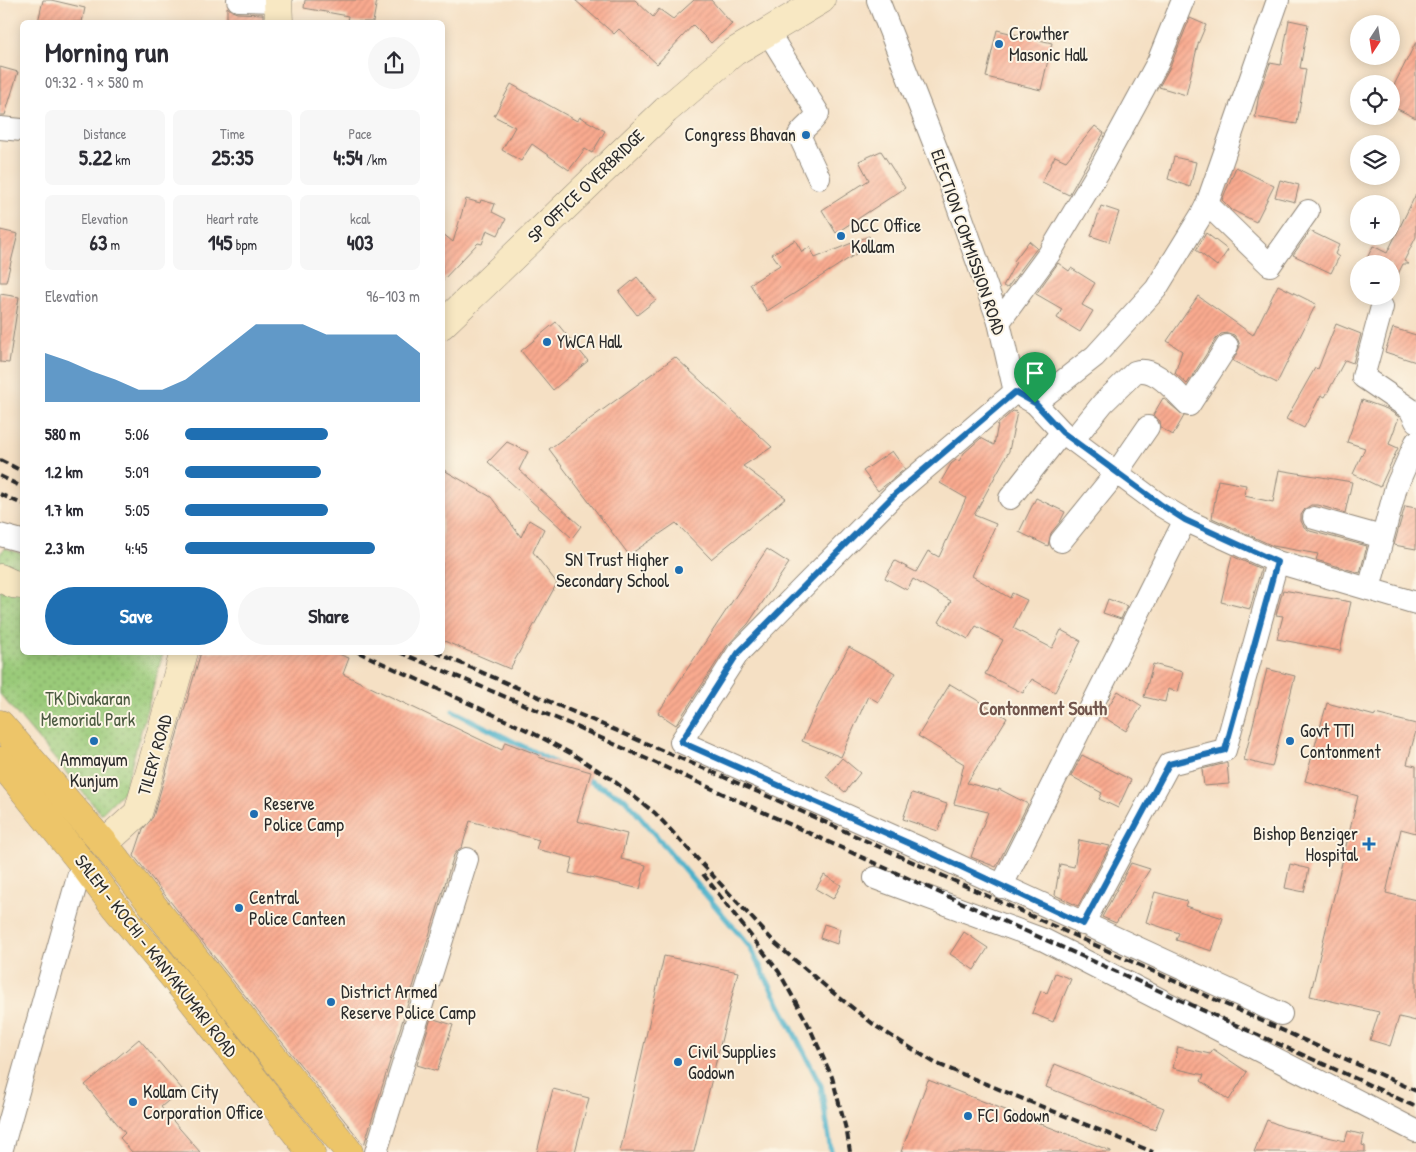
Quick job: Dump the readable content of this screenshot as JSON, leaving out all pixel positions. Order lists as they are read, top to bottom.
{
  "streets": {
    "main road": ["SP OFFICE OVERBRIDGE", "TILERY ROAD", "SALEM - KOCHI - KANYAKUMARI ROAD"],
    "street": ["ELECTION COMMISSION ROAD"]
  },
  "districts": ["Contonment South"],
  "parks": ["TK Divakaran Memorial Park"],
  "places": {
    "other": [
      "Crowther Masonic Hall",
      "Congress Bhavan",
      "DCC Office Kollam",
      "YWCA Hall",
      "SN Trust Higher Secondary School",
      "Ammayum Kunjum",
      "Govt TTI Contonment",
      "Reserve Police Camp",
      "Central Police Canteen",
      "District Armed Reserve Police Camp",
      "Civil Supplies Godown",
      "Kollam City Corporation Office",
      "FCI Godown"
    ],
    "health": ["Bishop Benziger Hospital"]
  },
  "north": "bottom",
  "page": {
    "map_buttons": ["+", "−"],
    "heading": ["Morning run", "09:32 · 9 × 580 m"],
    "stats": [
      ["Distance", "5.22 km"],
      ["Time", "25:35"],
      ["Pace", "4:54 /km"],
      ["Elevation", "63 m"],
      ["Heart rate", "145 bpm"],
      ["kcal", "403"]
    ],
    "chart": ["Elevation", "96–103 m"],
    "list": [
      {
        "name": "580 m",
        "note": "5:06"
      },
      {
        "name": "1.2 km",
        "note": "5:09"
      },
      {
        "name": "1.7 km",
        "note": "5:05"
      },
      {
        "name": "2.3 km",
        "note": "4:45"
      }
    ],
    "buttons": ["Save", "Share"]
  }
}
